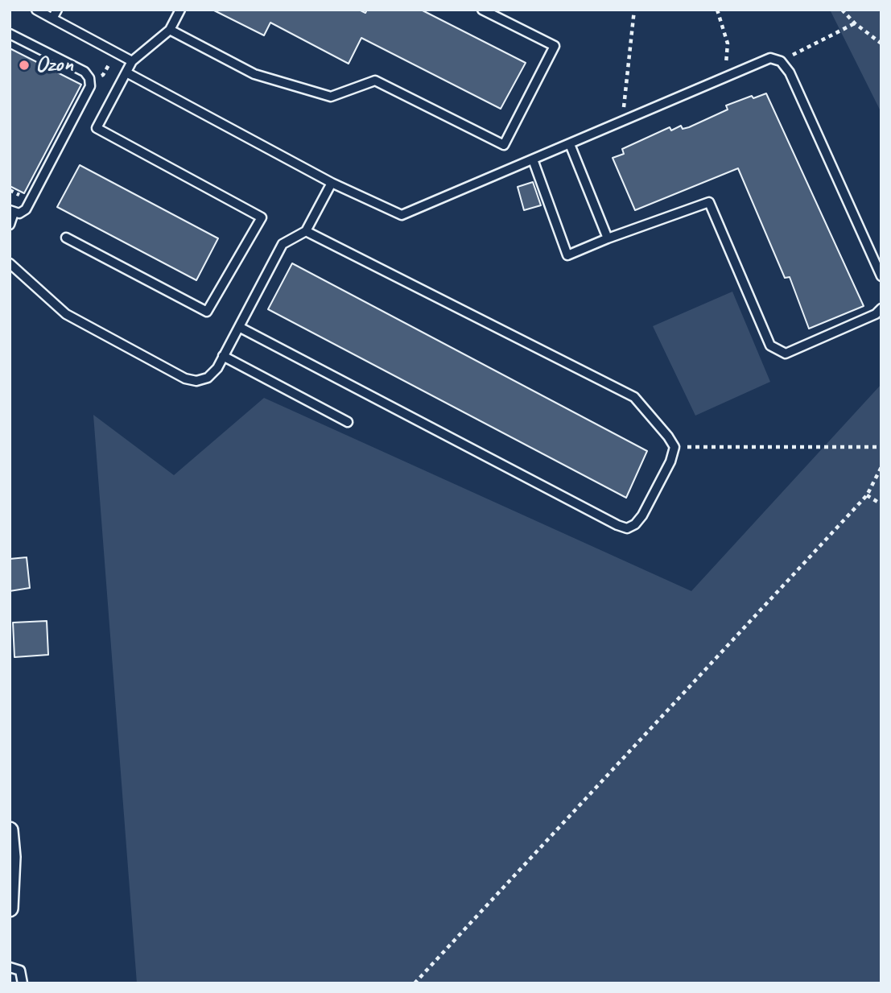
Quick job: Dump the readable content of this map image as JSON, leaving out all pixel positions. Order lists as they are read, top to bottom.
{
  "places": ["Ozon"]
}
